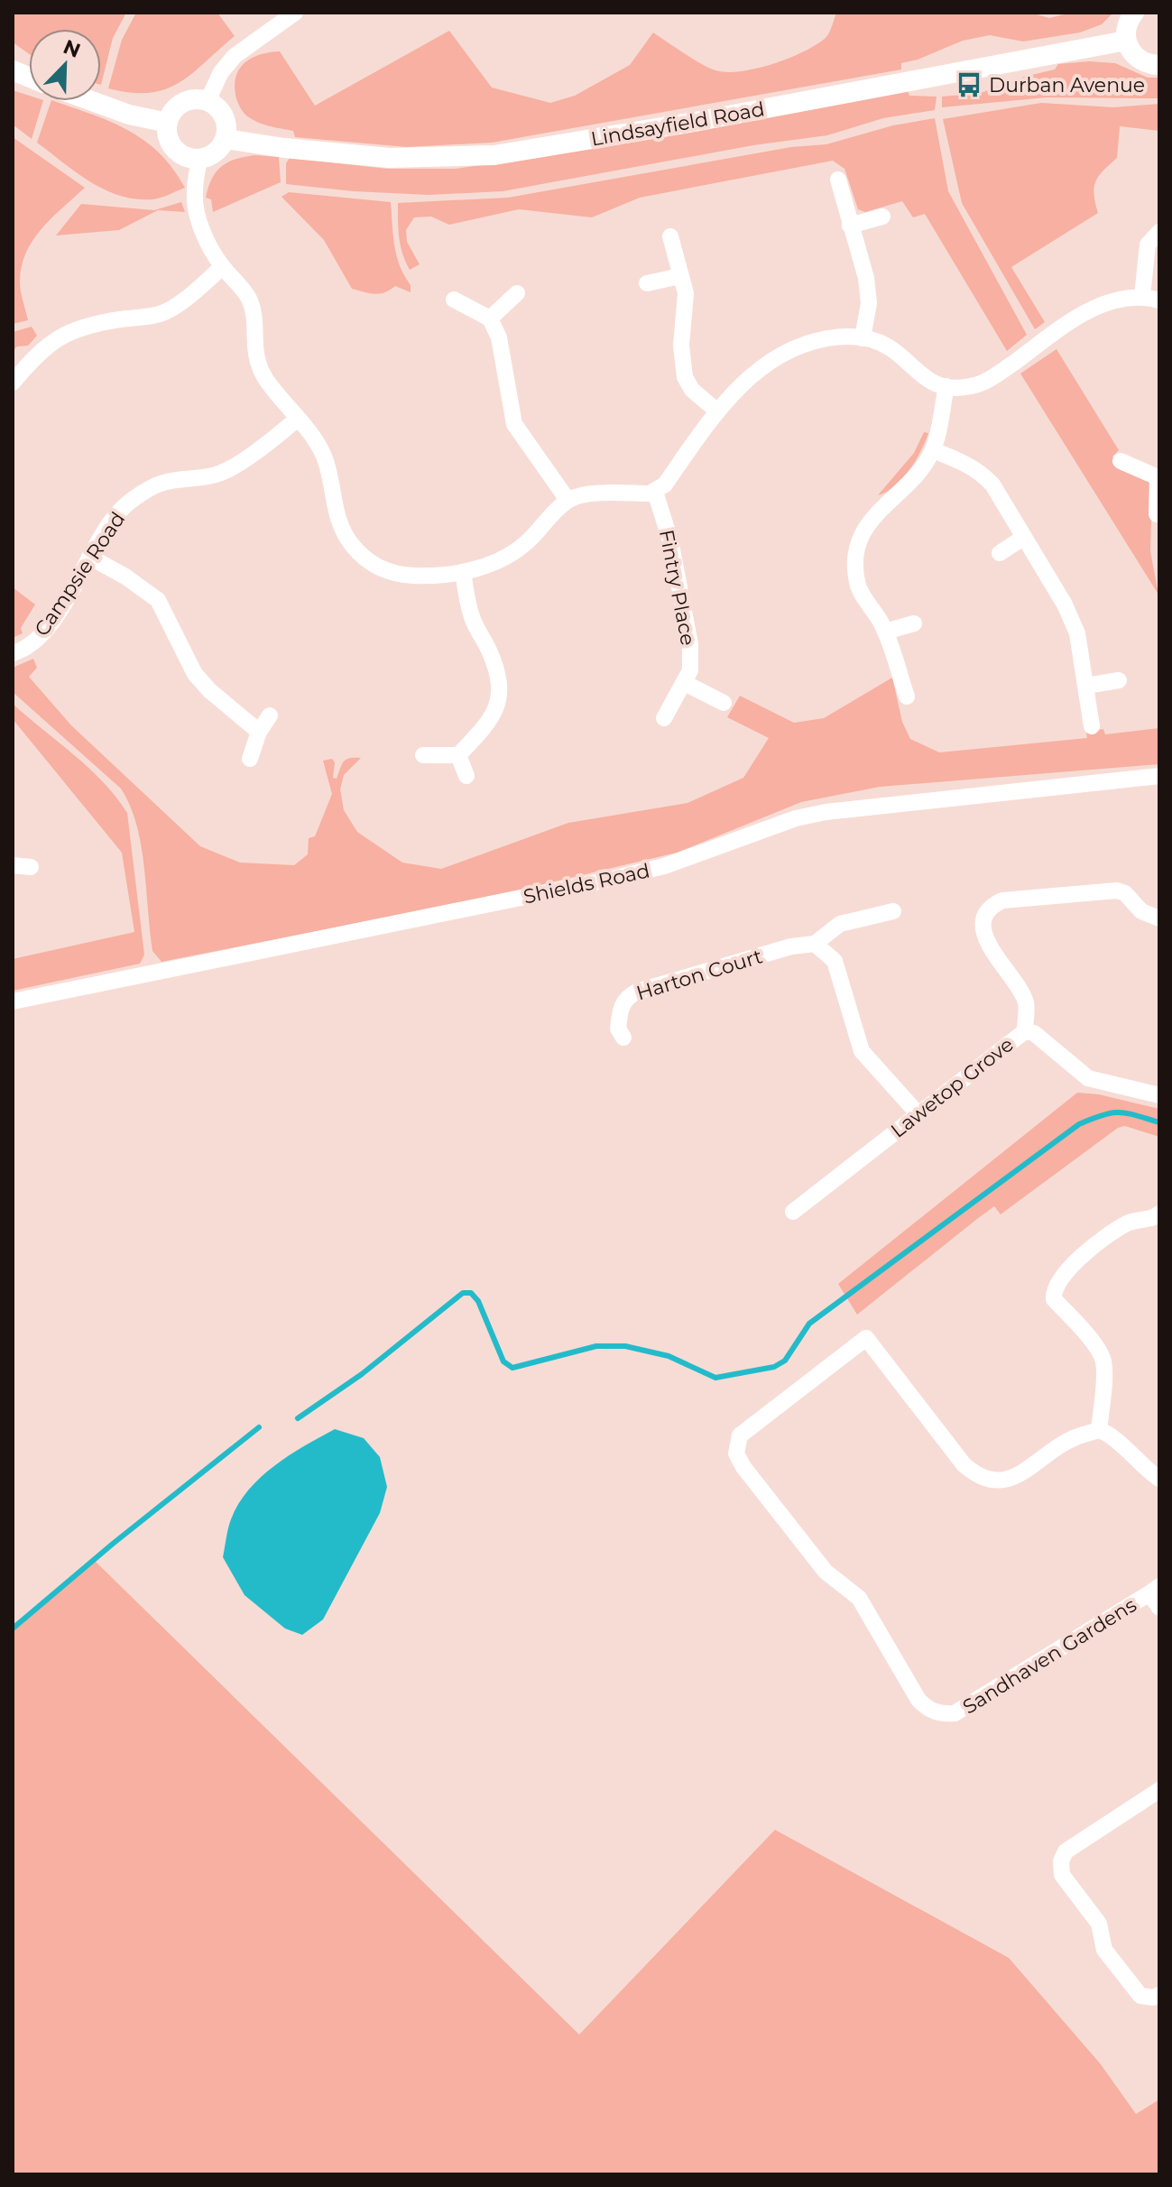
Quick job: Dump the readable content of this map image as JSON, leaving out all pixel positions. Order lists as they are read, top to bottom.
{
  "streets": {
    "street": [
      "Lindsayfield Road",
      "Campsie Road",
      "Fintry Place",
      "Shields Road",
      "Harton Court",
      "Lawetop Grove",
      "Sandhaven Gardens"
    ]
  },
  "places": {
    "bus stop": ["Durban Avenue"]
  },
  "north": "top right"
}
